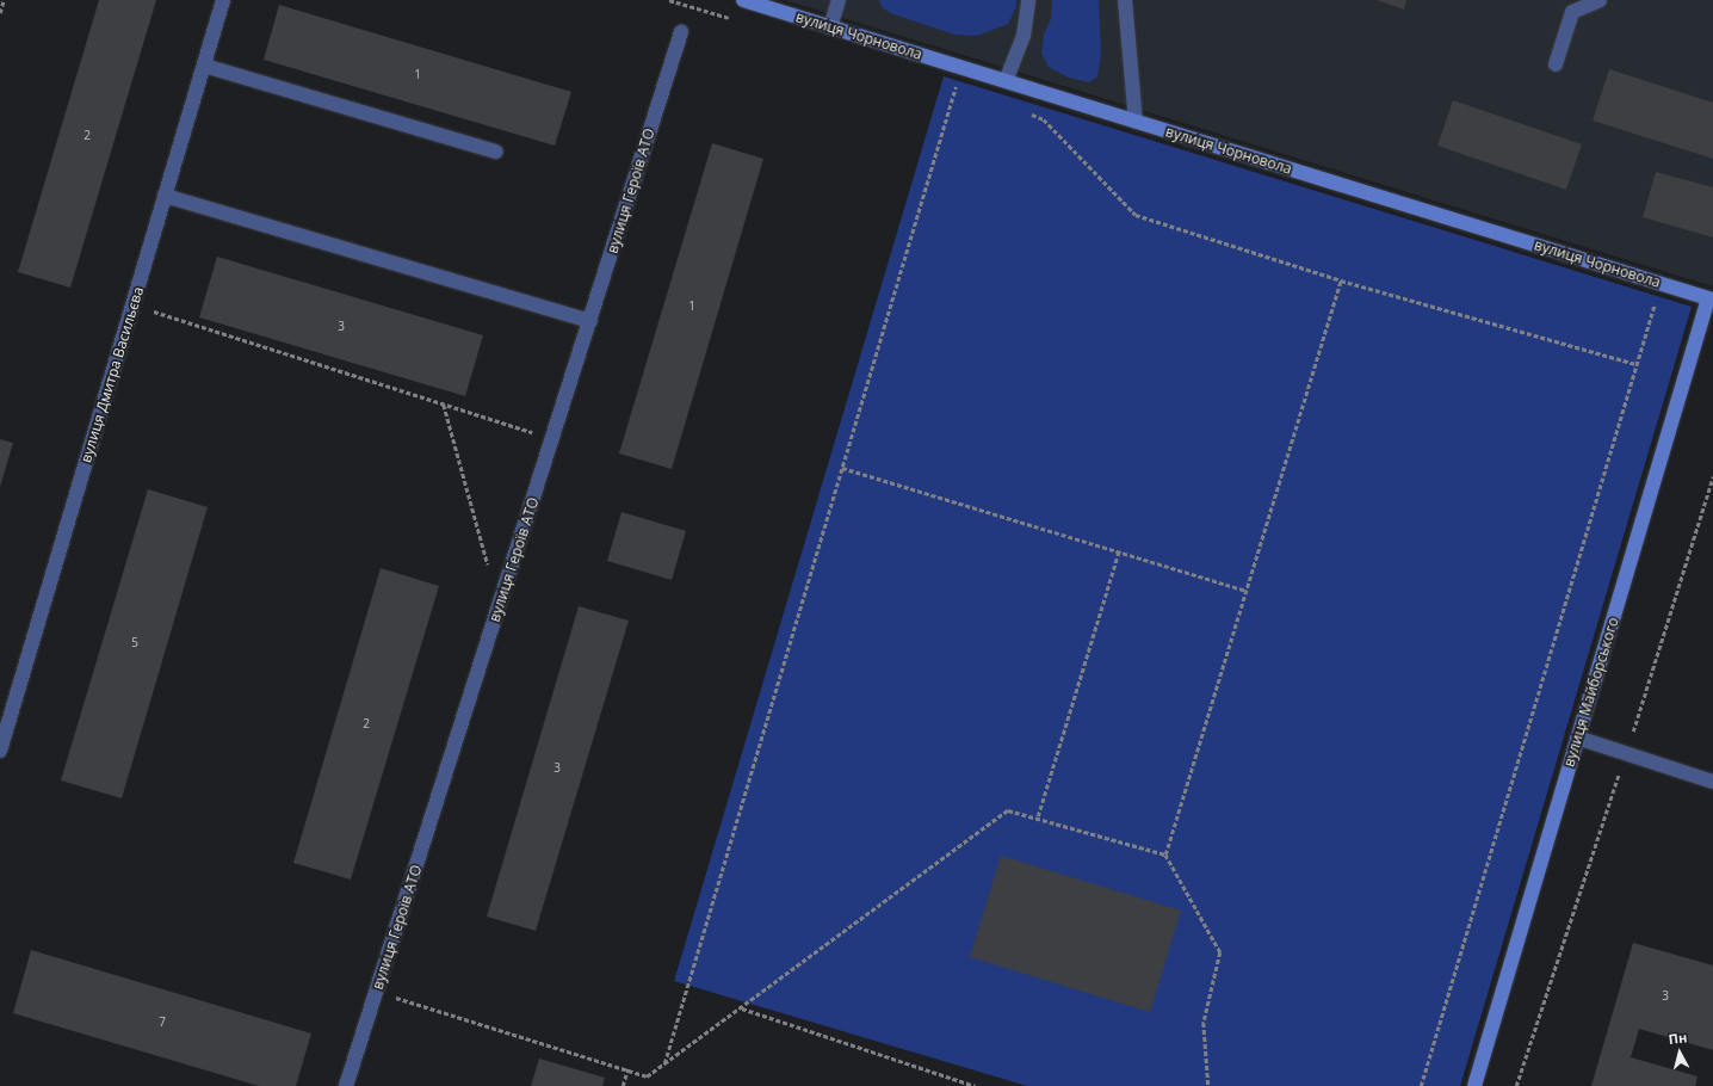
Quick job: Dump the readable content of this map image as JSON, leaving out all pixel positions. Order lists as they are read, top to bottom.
{
  "streets": {
    "street": [
      "вулиця Чорновола",
      "вулиця Героїв АТО",
      "вулиця Дмитра Васильєва",
      "вулиця Майборського"
    ]
  },
  "crossings": [
    ["вулиця Чорновола", "вулиця Майборського"]
  ],
  "house_numbers": [
    "1",
    "2",
    "1",
    "3",
    "5",
    "2",
    "3",
    "3",
    "7"
  ],
  "north": "top"
}
